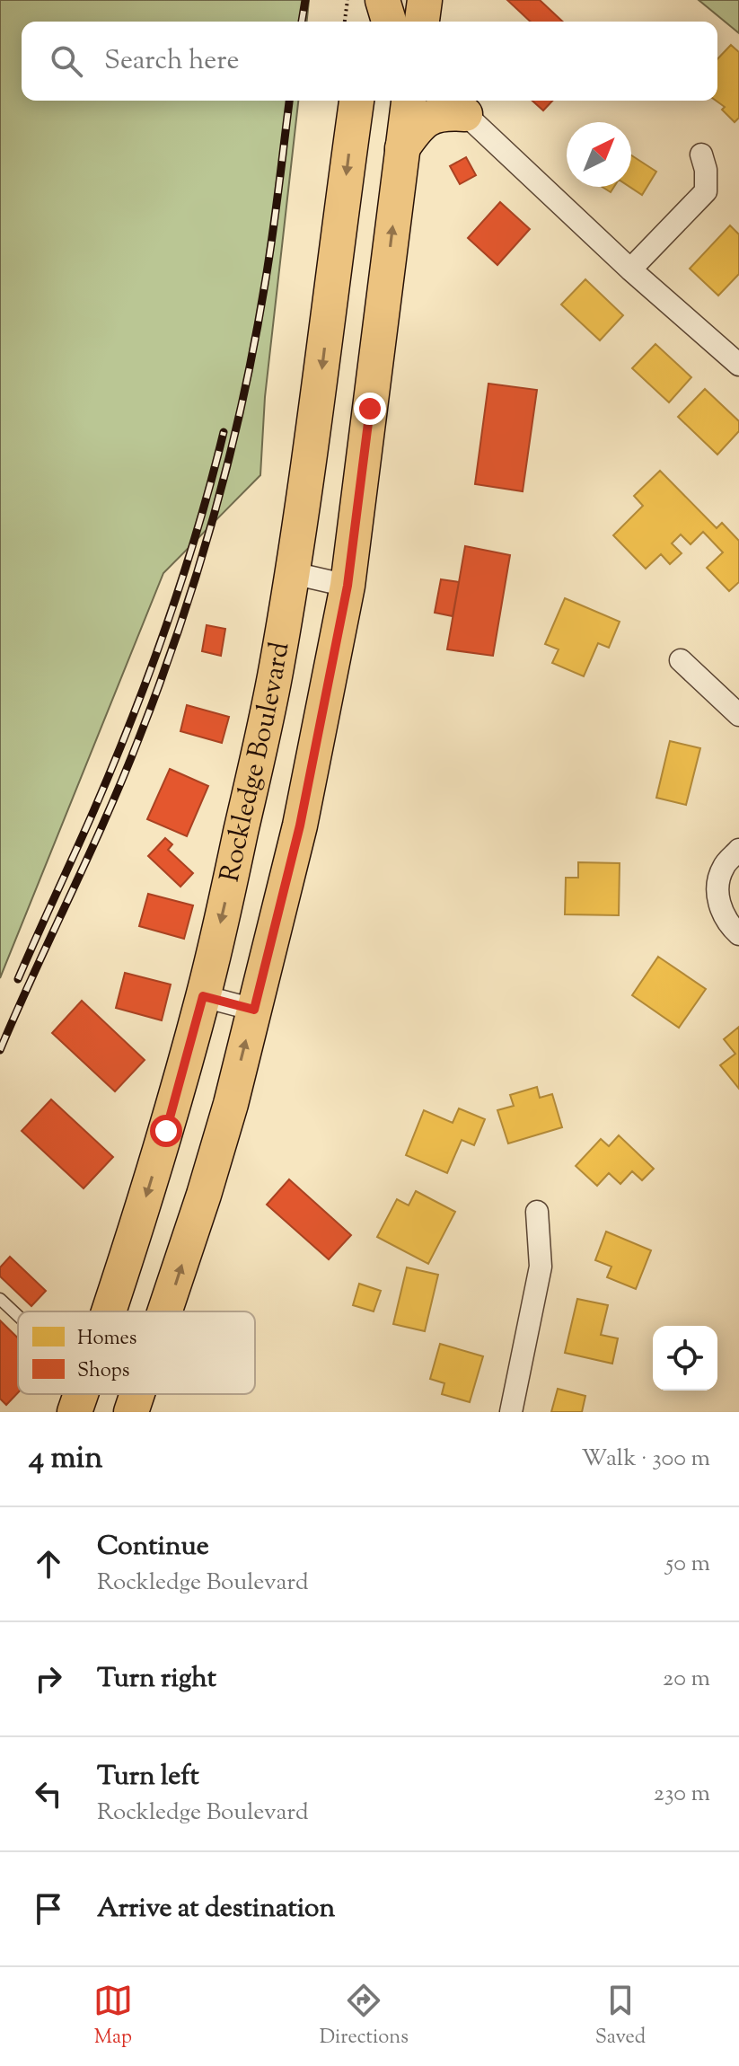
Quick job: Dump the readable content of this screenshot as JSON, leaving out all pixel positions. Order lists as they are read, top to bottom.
{
  "streets": {
    "main road": ["Rockledge Boulevard"]
  },
  "legend": ["Homes", "Shops"],
  "north": "top right",
  "page": {
    "search": "Search here",
    "heading": ["4 min", "Walk · 300 m"],
    "list": [
      ["Continue", "Rockledge Boulevard", "50 m"],
      ["Turn right", "20 m"],
      ["Turn left", "Rockledge Boulevard", "230 m"],
      "Arrive at destination"
    ],
    "nav": ["Map", "Directions", "Saved"]
  }
}
